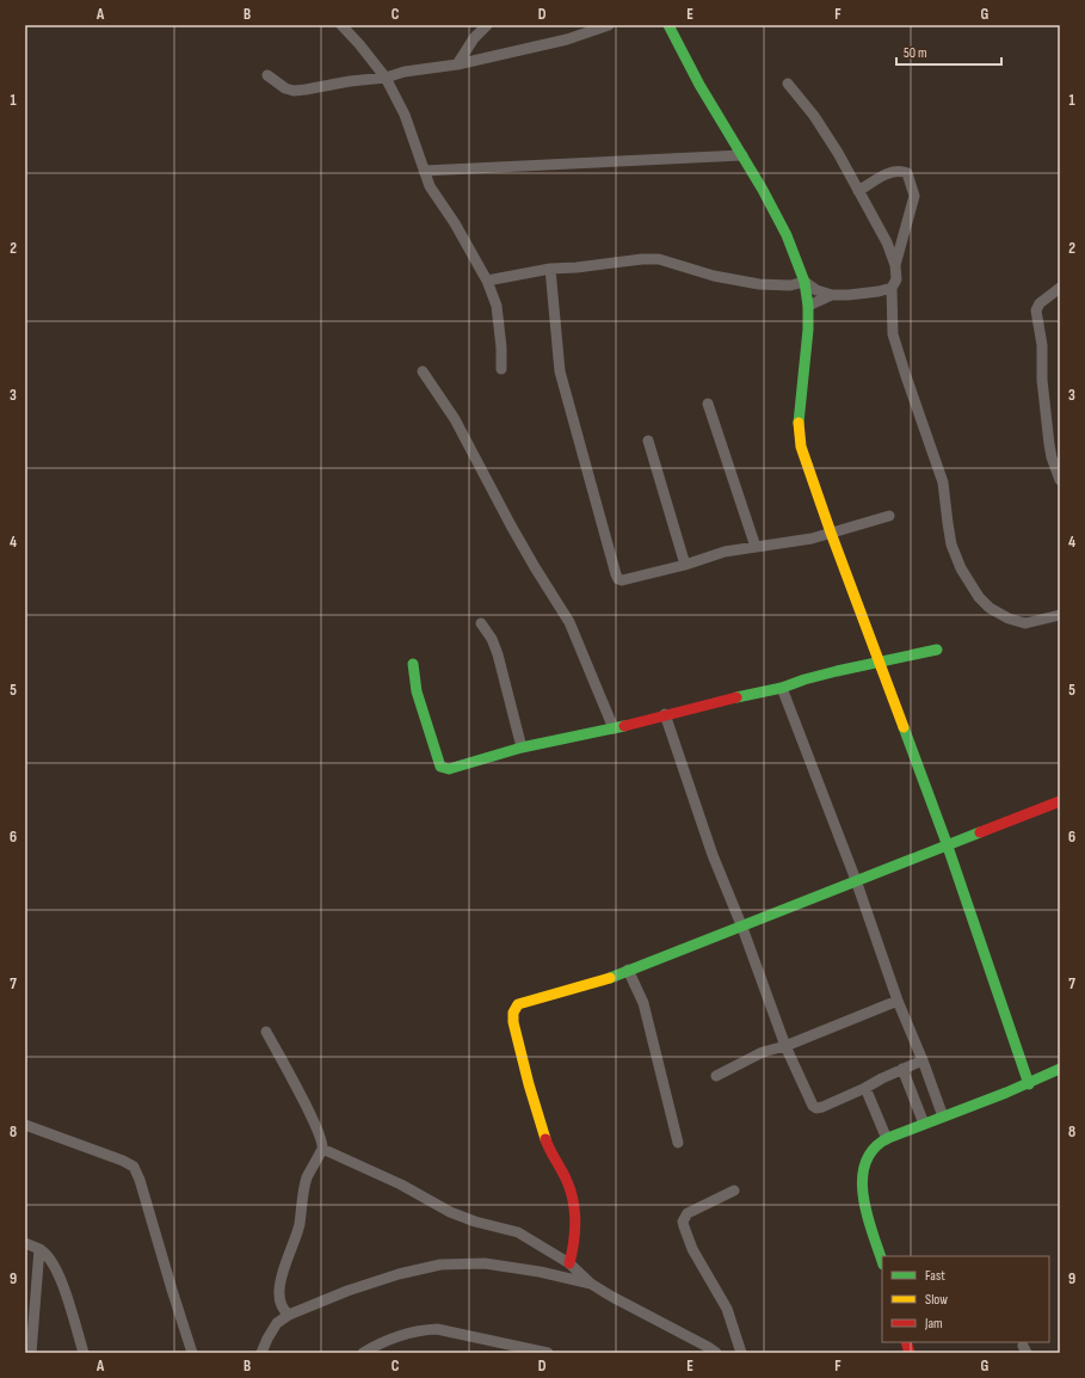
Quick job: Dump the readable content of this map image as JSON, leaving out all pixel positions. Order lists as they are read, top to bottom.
{
  "legend": ["Fast", "Slow", "Jam"],
  "scale_bar": "50 m",
  "grid": {
    "columns": [
      "A",
      "B",
      "C",
      "D",
      "E",
      "F",
      "G"
    ],
    "rows": [
      "1",
      "2",
      "3",
      "4",
      "5",
      "6",
      "7",
      "8",
      "9"
    ]
  }
}
